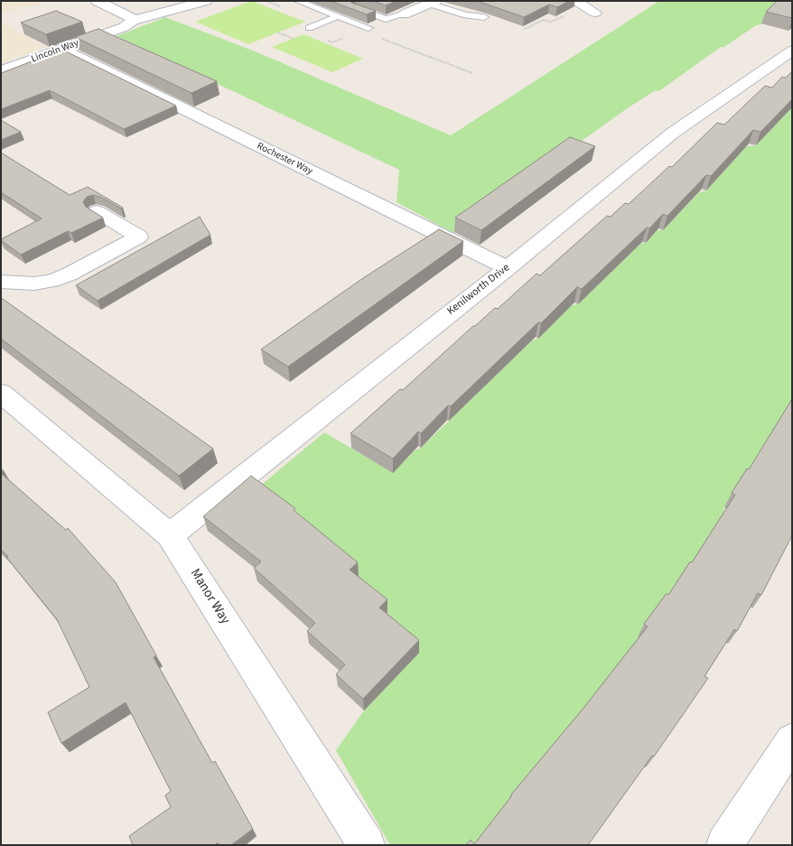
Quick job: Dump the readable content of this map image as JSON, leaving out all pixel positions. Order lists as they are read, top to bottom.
{
  "streets": {
    "street": [
      "Lincoln Way",
      "Rochester Way",
      "Kenilworth Drive",
      "Manor Way"
    ]
  },
  "crossings": [
    ["Lincoln Way", "Rochester Way"],
    ["Rochester Way", "Kenilworth Drive"],
    ["Kenilworth Drive", "Manor Way"]
  ]
}
